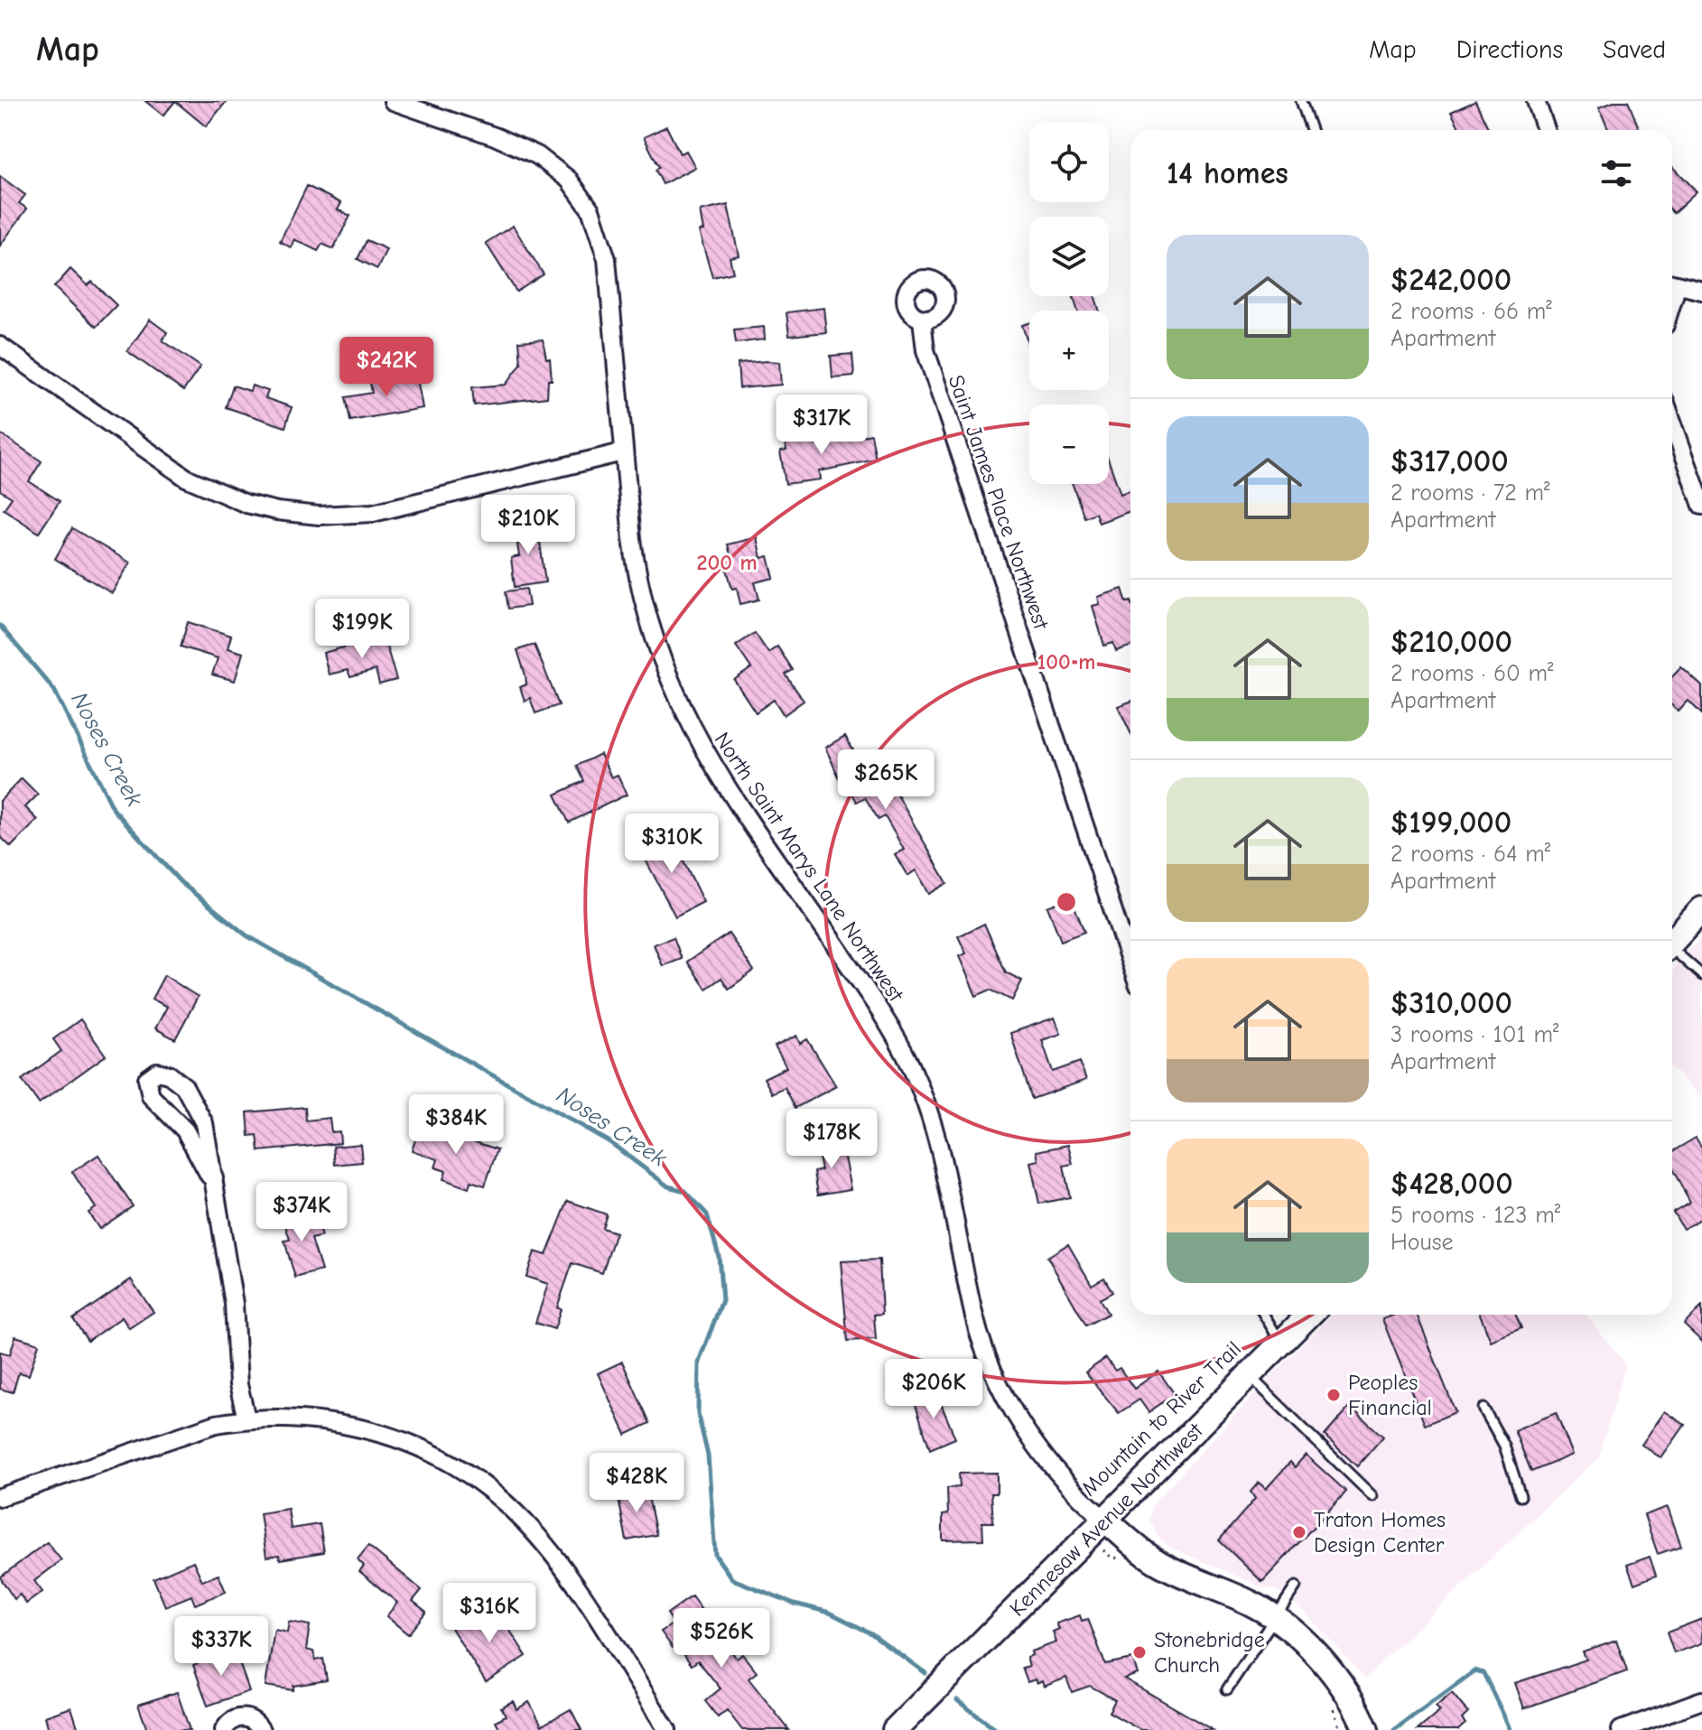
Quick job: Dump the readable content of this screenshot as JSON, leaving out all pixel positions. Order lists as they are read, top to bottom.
{
  "streets": {
    "street": ["Saint James Place Northwest", "North Saint Marys Lane Northwest", "Kennesaw Avenue Northwest"]
  },
  "crossings": [
    ["North Saint Marys Lane Northwest", "Kennesaw Avenue Northwest"]
  ],
  "water": ["Noses Creek"],
  "places": ["Peoples Financial", "Traton Homes Design Center", "Stonebridge Church"],
  "page": {
    "header": "Map",
    "nav": ["Map", "Directions", "Saved"],
    "map_buttons": ["+", "−"],
    "heading": "14 homes",
    "list": [
      {
        "name": "$242,000",
        "note": "2 rooms · 66 m² · Apartment"
      },
      {
        "name": "$317,000",
        "note": "2 rooms · 72 m² · Apartment"
      },
      {
        "name": "$210,000",
        "note": "2 rooms · 60 m² · Apartment"
      },
      {
        "name": "$199,000",
        "note": "2 rooms · 64 m² · Apartment"
      },
      {
        "name": "$310,000",
        "note": "3 rooms · 101 m² · Apartment"
      },
      {
        "name": "$428,000",
        "note": "5 rooms · 123 m² · House"
      }
    ],
    "price": [
      "$242K",
      "$317K",
      "$210K",
      "$199K",
      "$265K",
      "$310K",
      "$384K",
      "$178K",
      "$374K",
      "$206K",
      "$428K",
      "$316K",
      "$526K",
      "$337K"
    ]
  },
  "rings": ["200 m", "100 m"]
}
